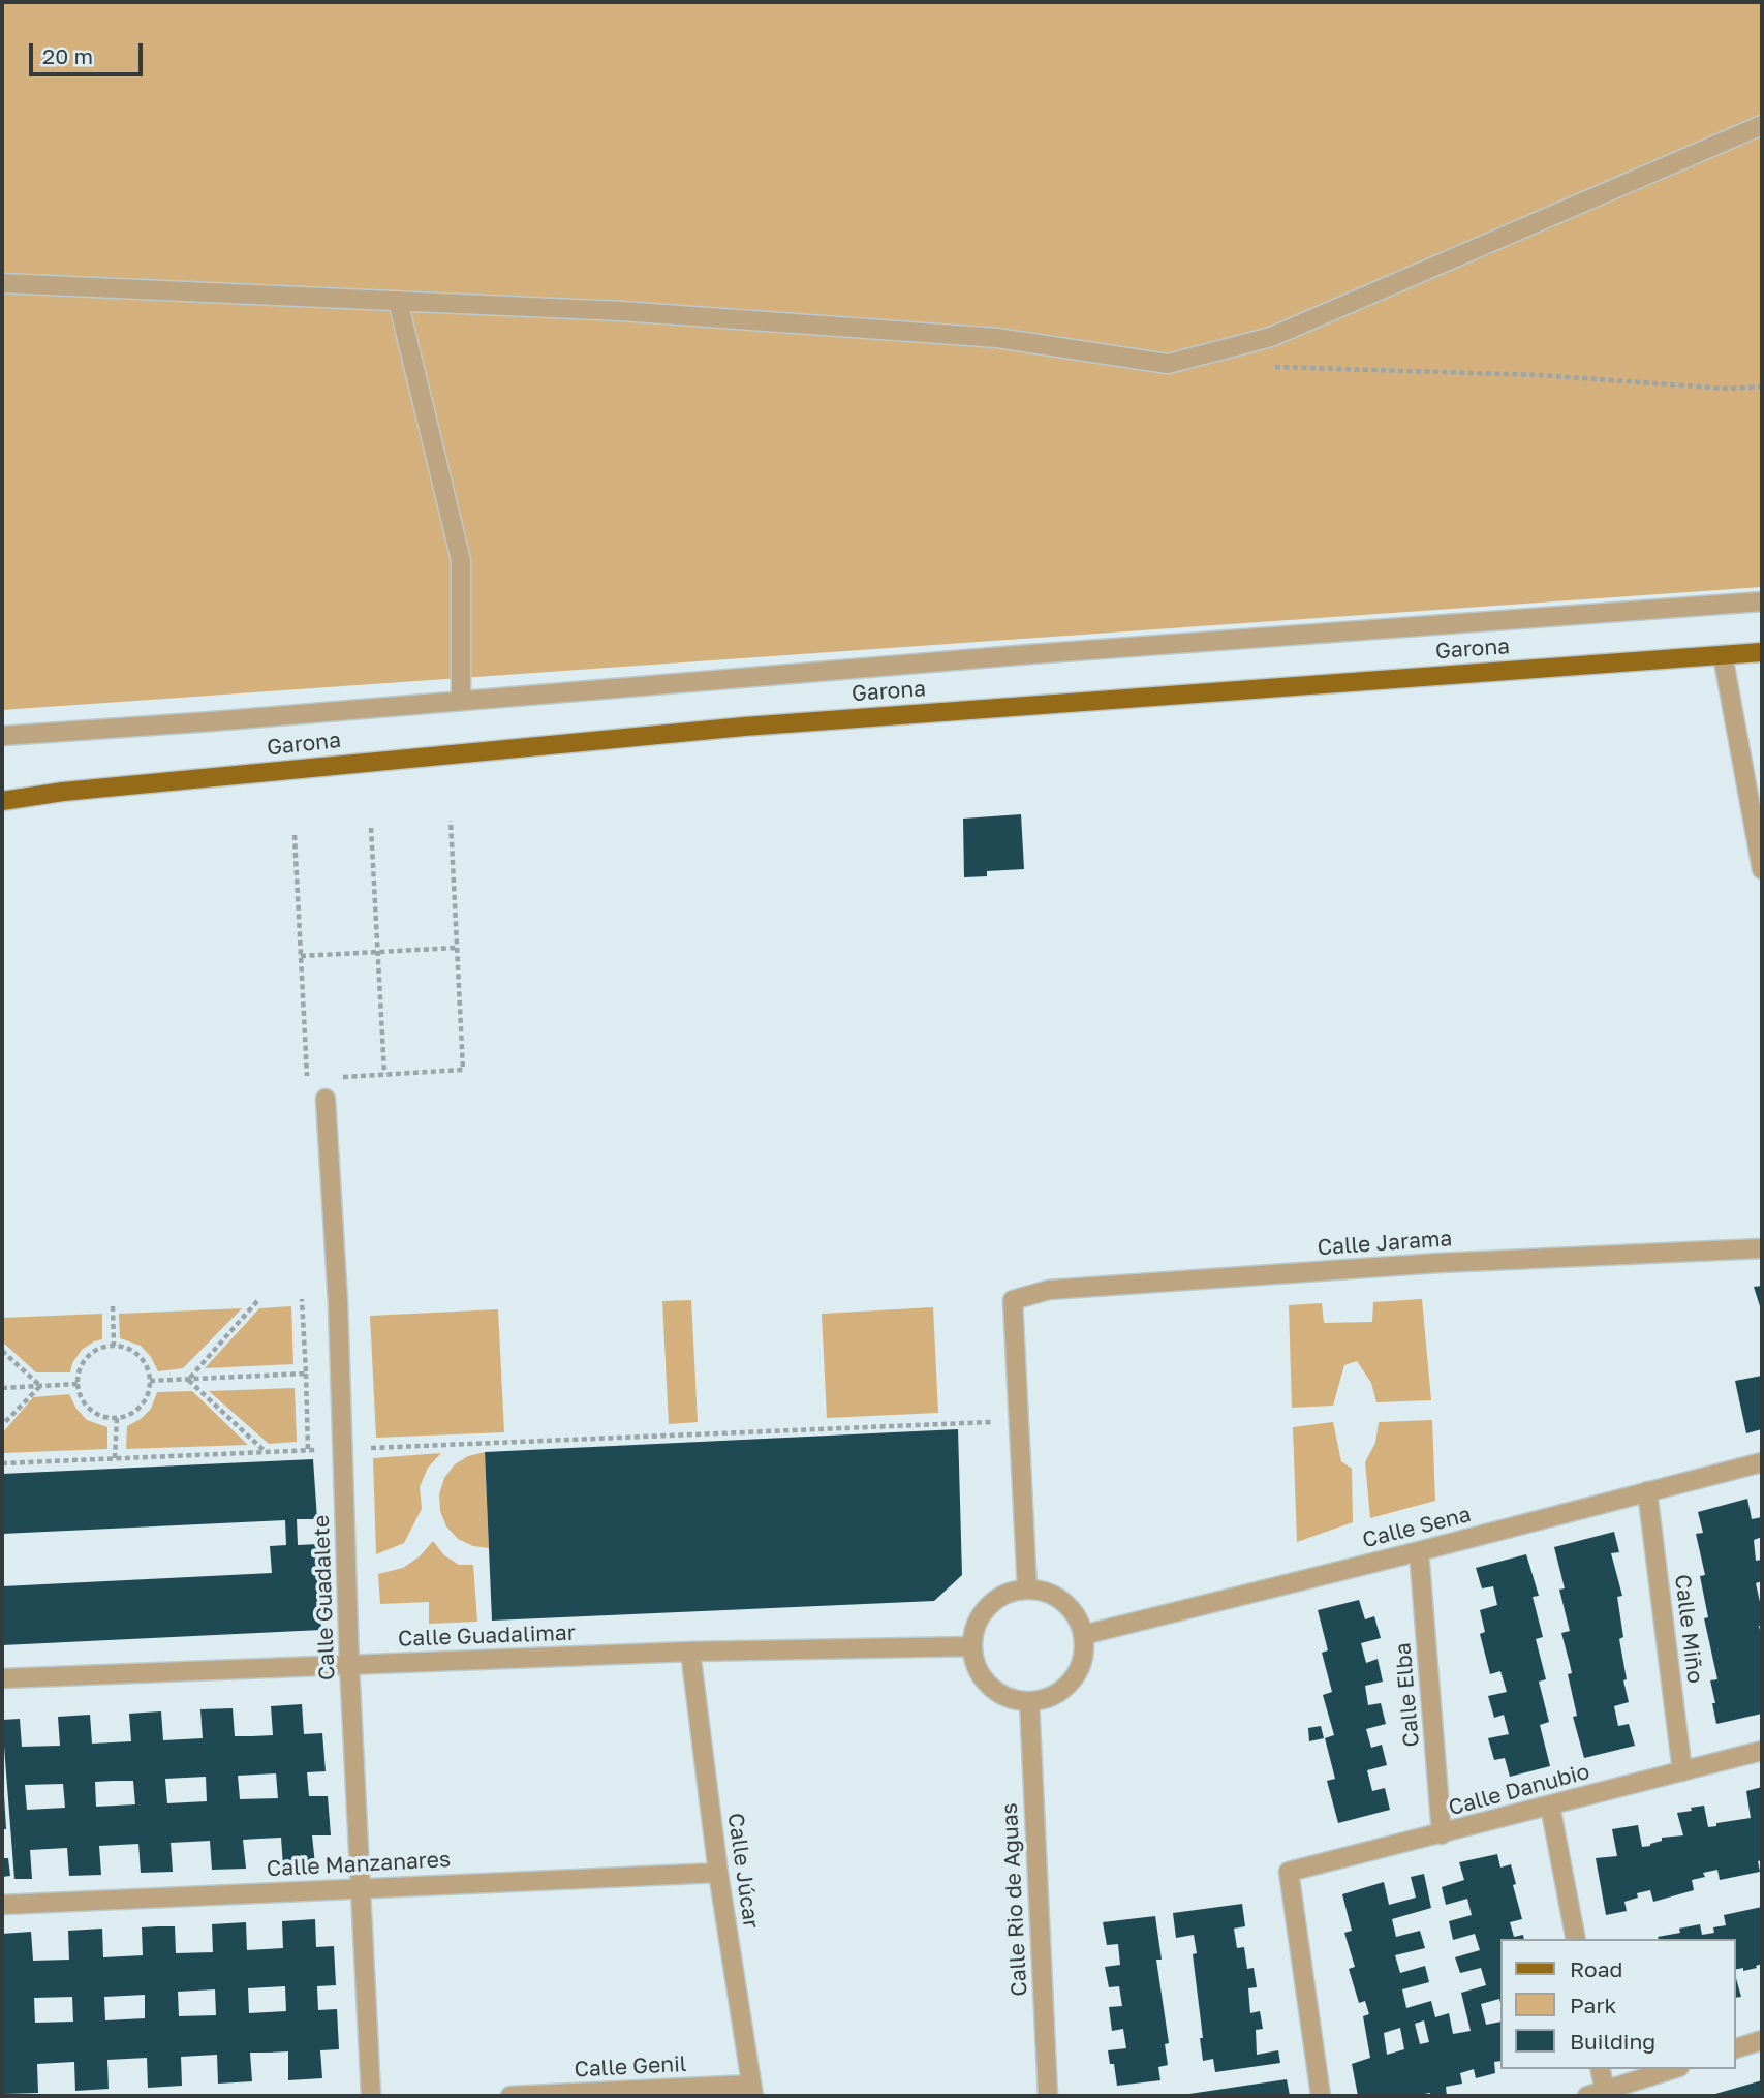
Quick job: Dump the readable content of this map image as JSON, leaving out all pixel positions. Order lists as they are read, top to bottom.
{
  "streets": {
    "main road": ["Garona"],
    "street": [
      "Calle Jarama",
      "Calle Sena",
      "Calle Guadalete",
      "Calle Miño",
      "Calle Guadalimar",
      "Calle Elba",
      "Calle Danubio",
      "Calle Manzanares",
      "Calle Júcar",
      "Calle Rio de Aguas",
      "Calle Genil"
    ]
  },
  "crossings": [
    ["Calle Sena", "Calle Miño"],
    ["Calle Sena", "Calle Guadalimar"],
    ["Calle Sena", "Calle Elba"],
    ["Calle Sena", "Calle Rio de Aguas"],
    ["Calle Guadalete", "Calle Guadalimar"],
    ["Calle Guadalete", "Calle Manzanares"],
    ["Calle Miño", "Calle Danubio"],
    ["Calle Guadalimar", "Calle Júcar"],
    ["Calle Guadalimar", "Calle Rio de Aguas"],
    ["Calle Elba", "Calle Danubio"],
    ["Calle Manzanares", "Calle Júcar"],
    ["Calle Júcar", "Calle Genil"]
  ],
  "legend": ["Road", "Park", "Building"],
  "scale_bar": "20 m"
}
